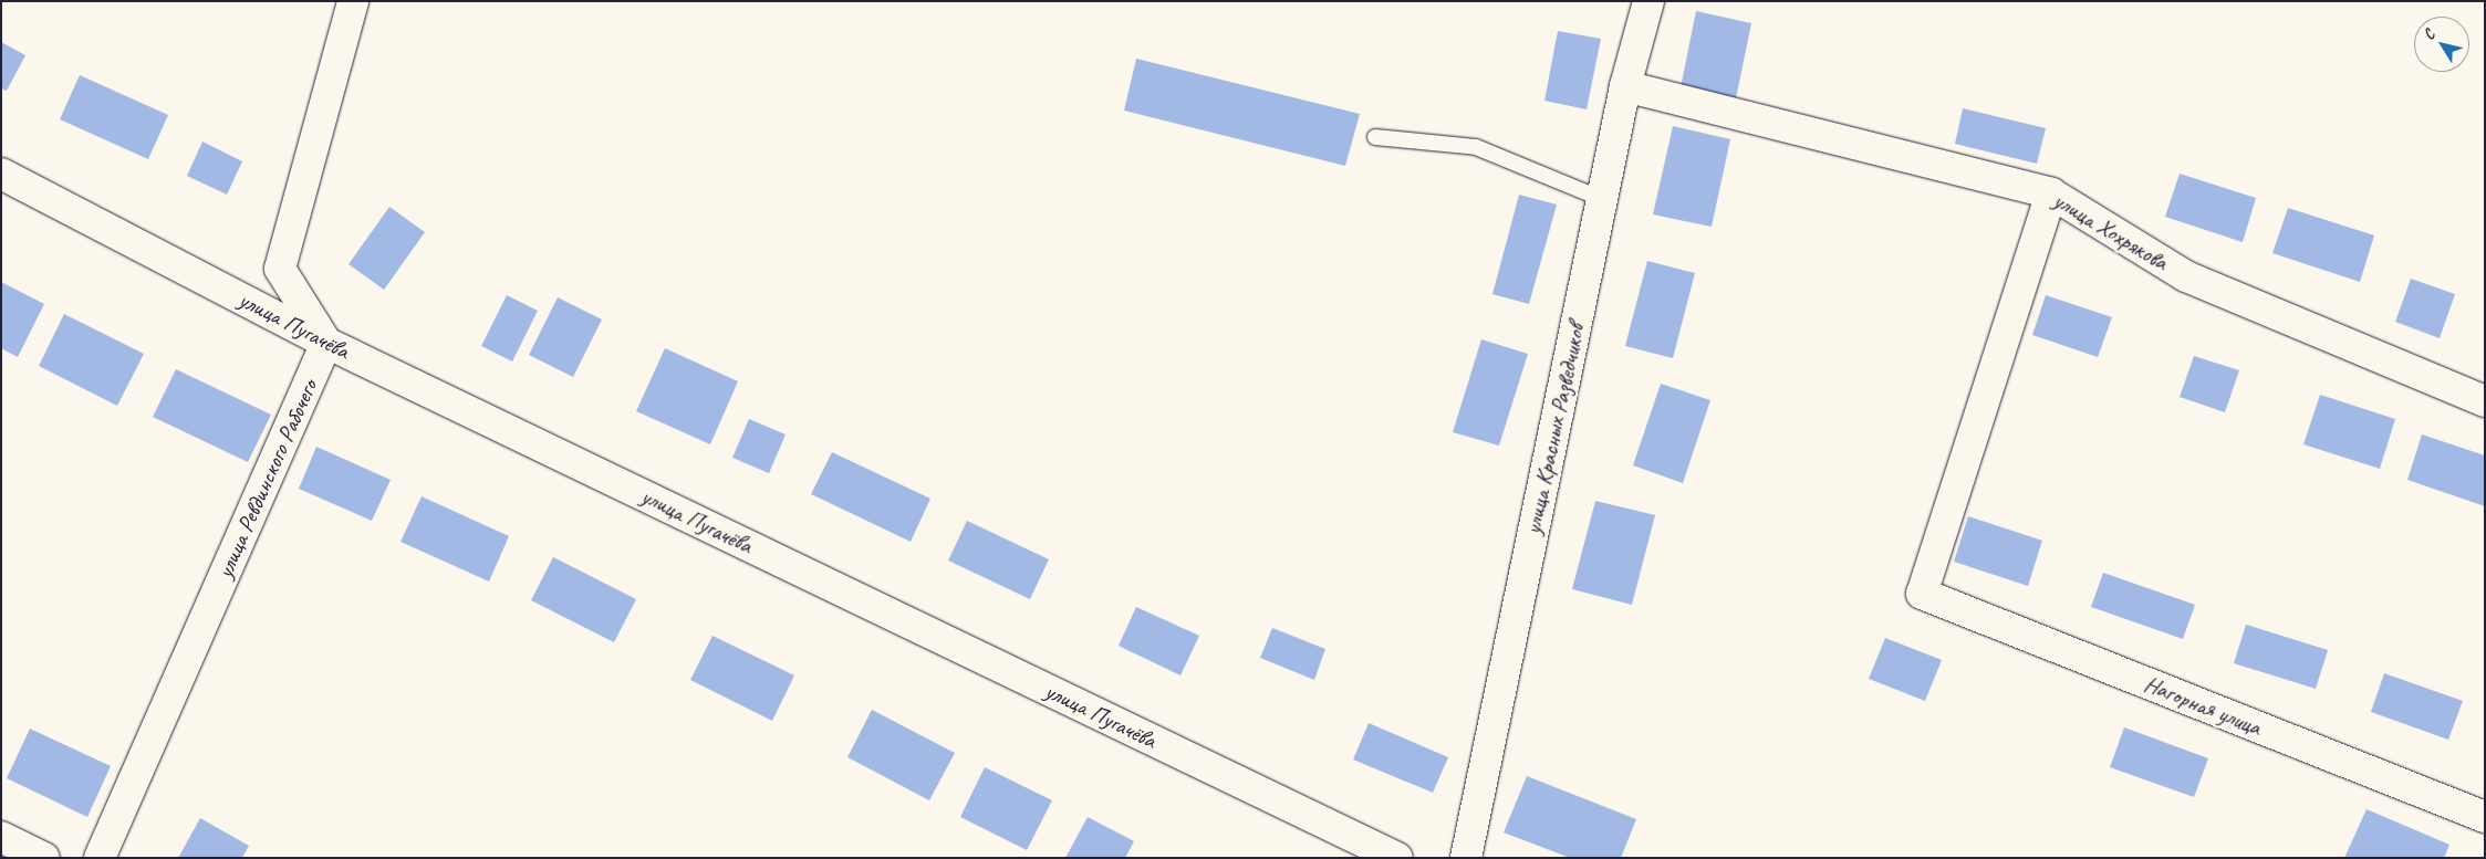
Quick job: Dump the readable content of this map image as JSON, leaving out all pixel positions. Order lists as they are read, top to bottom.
{
  "streets": {
    "street": [
      "улица Хохрякова",
      "улица Пугачёва",
      "улица Красных Разведчиков",
      "улица Ревдинского Рабочего",
      "Нагорная улица"
    ]
  },
  "crossings": [
    ["улица Хохрякова", "улица Красных Разведчиков"],
    ["улица Хохрякова", "Нагорная улица"],
    ["улица Пугачёва", "улица Ревдинского Рабочего"]
  ],
  "north": "top left"
}
